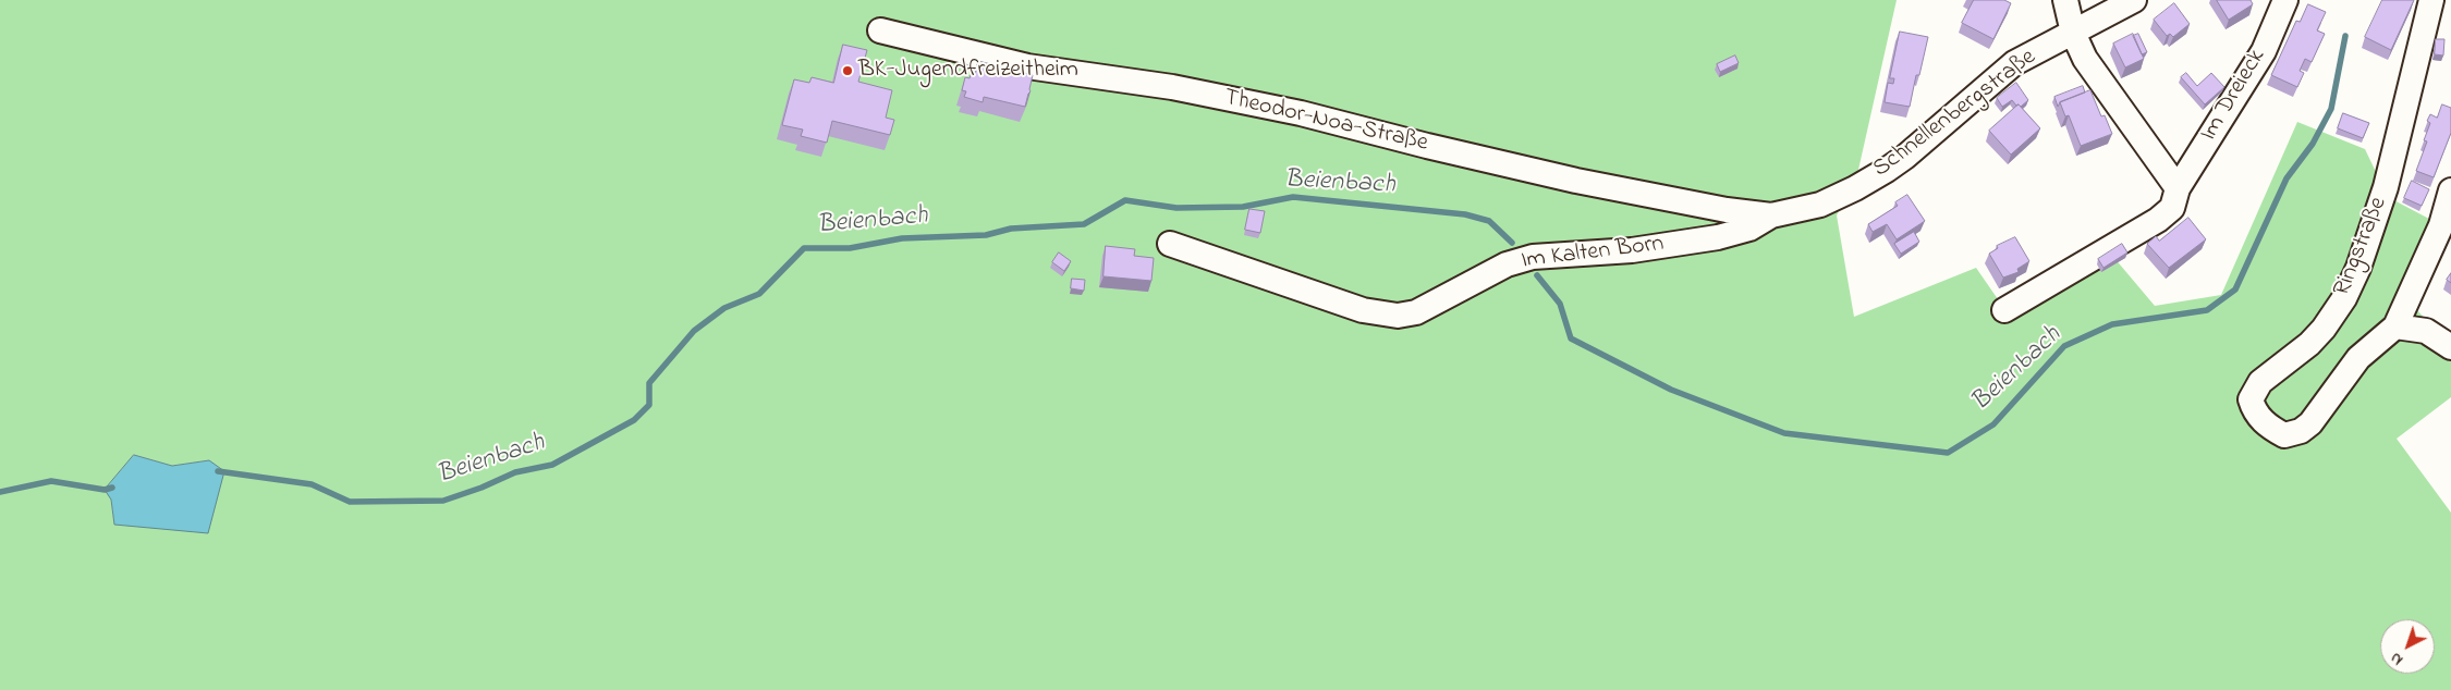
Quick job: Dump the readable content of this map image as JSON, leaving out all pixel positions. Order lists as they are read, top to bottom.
{
  "streets": {
    "street": [
      "Im Dreieck",
      "Schnellenbergstraße",
      "Theodor-Noa-Straße",
      "Ringstraße",
      "Im Kalten Born"
    ]
  },
  "crossings": [
    ["Schnellenbergstraße", "Theodor-Noa-Straße"],
    ["Schnellenbergstraße", "Im Kalten Born"],
    ["Theodor-Noa-Straße", "Im Kalten Born"]
  ],
  "water": ["Beienbach"],
  "places": ["BK-Jugendfreizeitheim"],
  "north": "bottom left"
}
